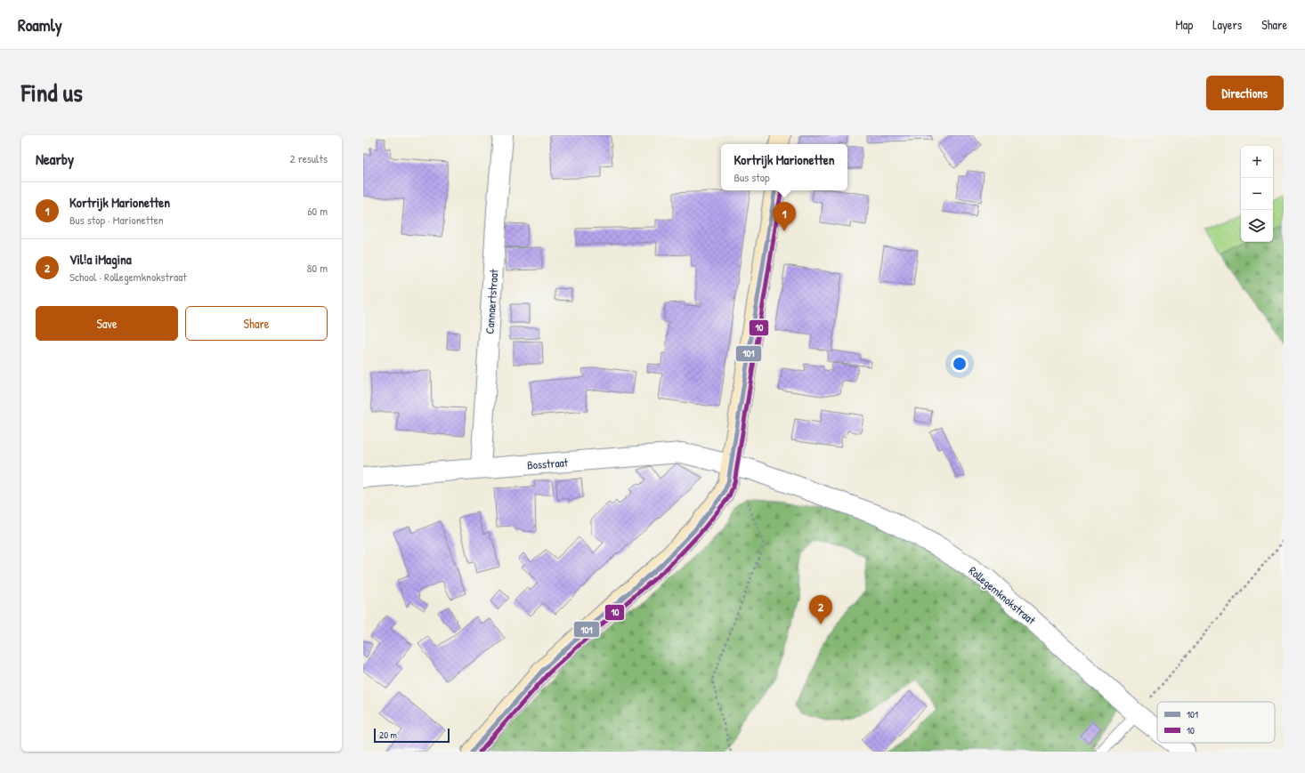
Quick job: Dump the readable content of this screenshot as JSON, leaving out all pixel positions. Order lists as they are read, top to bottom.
{
  "streets": {
    "street": ["Cannaertstraat", "Bosstraat", "Rollegemknokstraat"]
  },
  "crossings": [
    ["Cannaertstraat", "Bosstraat"],
    ["Bosstraat", "Rollegemknokstraat"]
  ],
  "lines": ["transit line 101", "transit line 10"],
  "legend": ["101", "10"],
  "scale_bar": "20 m",
  "page": {
    "header": "Roamly",
    "nav": ["Map", "Layers", "Share"],
    "title": "Find us",
    "buttons": [
      "Directions",
      ["Save", "Share"]
    ],
    "heading": ["Nearby", "2 results"],
    "popup": ["Kortrijk Marionetten", "Bus stop"],
    "map_buttons": ["+", "−"],
    "list": [
      {
        "mark": "1",
        "name": "Kortrijk Marionetten",
        "note": "Bus stop · Marionetten",
        "value": "60 m"
      },
      {
        "mark": "2",
        "name": "Vil!a iMagina",
        "note": "School · Rollegemknokstraat",
        "value": "80 m"
      }
    ],
    "pins": ["1", "2"],
    "scale": "20 m"
  }
}
